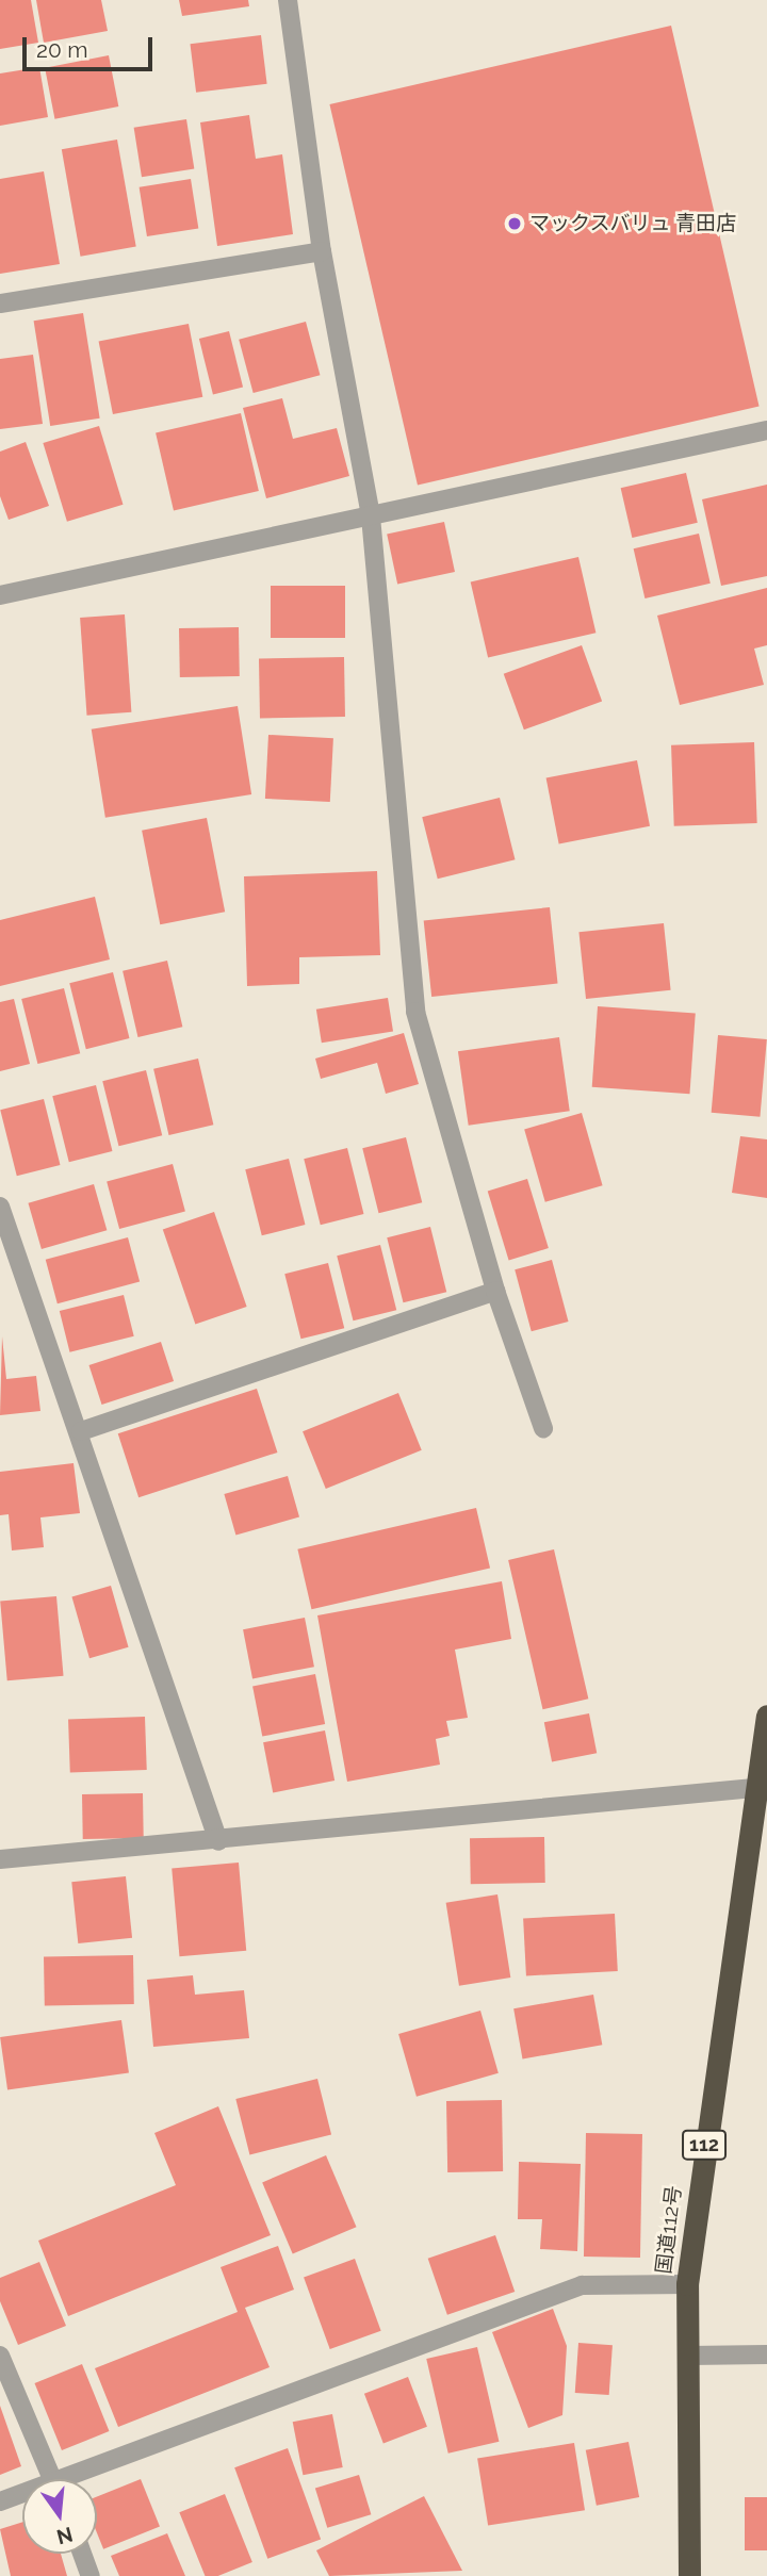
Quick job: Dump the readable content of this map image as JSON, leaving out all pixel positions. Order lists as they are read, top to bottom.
{
  "streets": {
    "highway": ["112", "国道112号"]
  },
  "places": ["マックスバリュ 青田店"],
  "scale_bar": "20 m",
  "north": "bottom"
}
